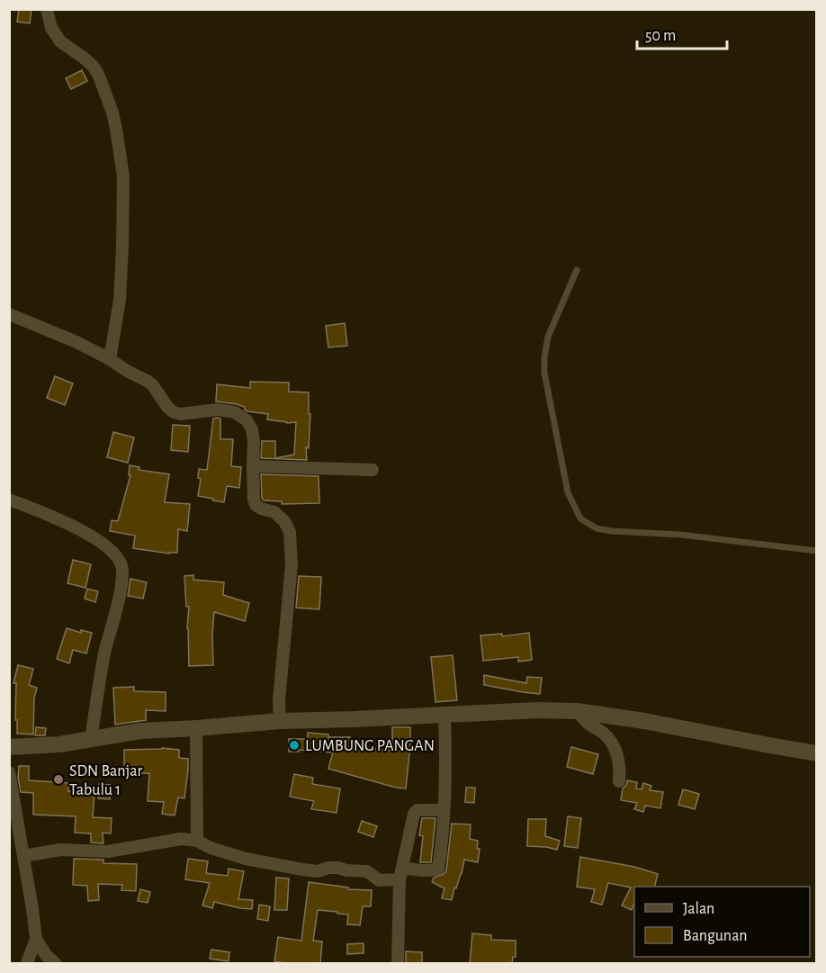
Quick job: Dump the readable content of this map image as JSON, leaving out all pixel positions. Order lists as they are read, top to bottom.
{
  "places": ["LUMBUNG PANGAN", "SDN Banjar Tabulu 1"],
  "legend": ["Jalan", "Bangunan"],
  "scale_bar": "50 m"
}
